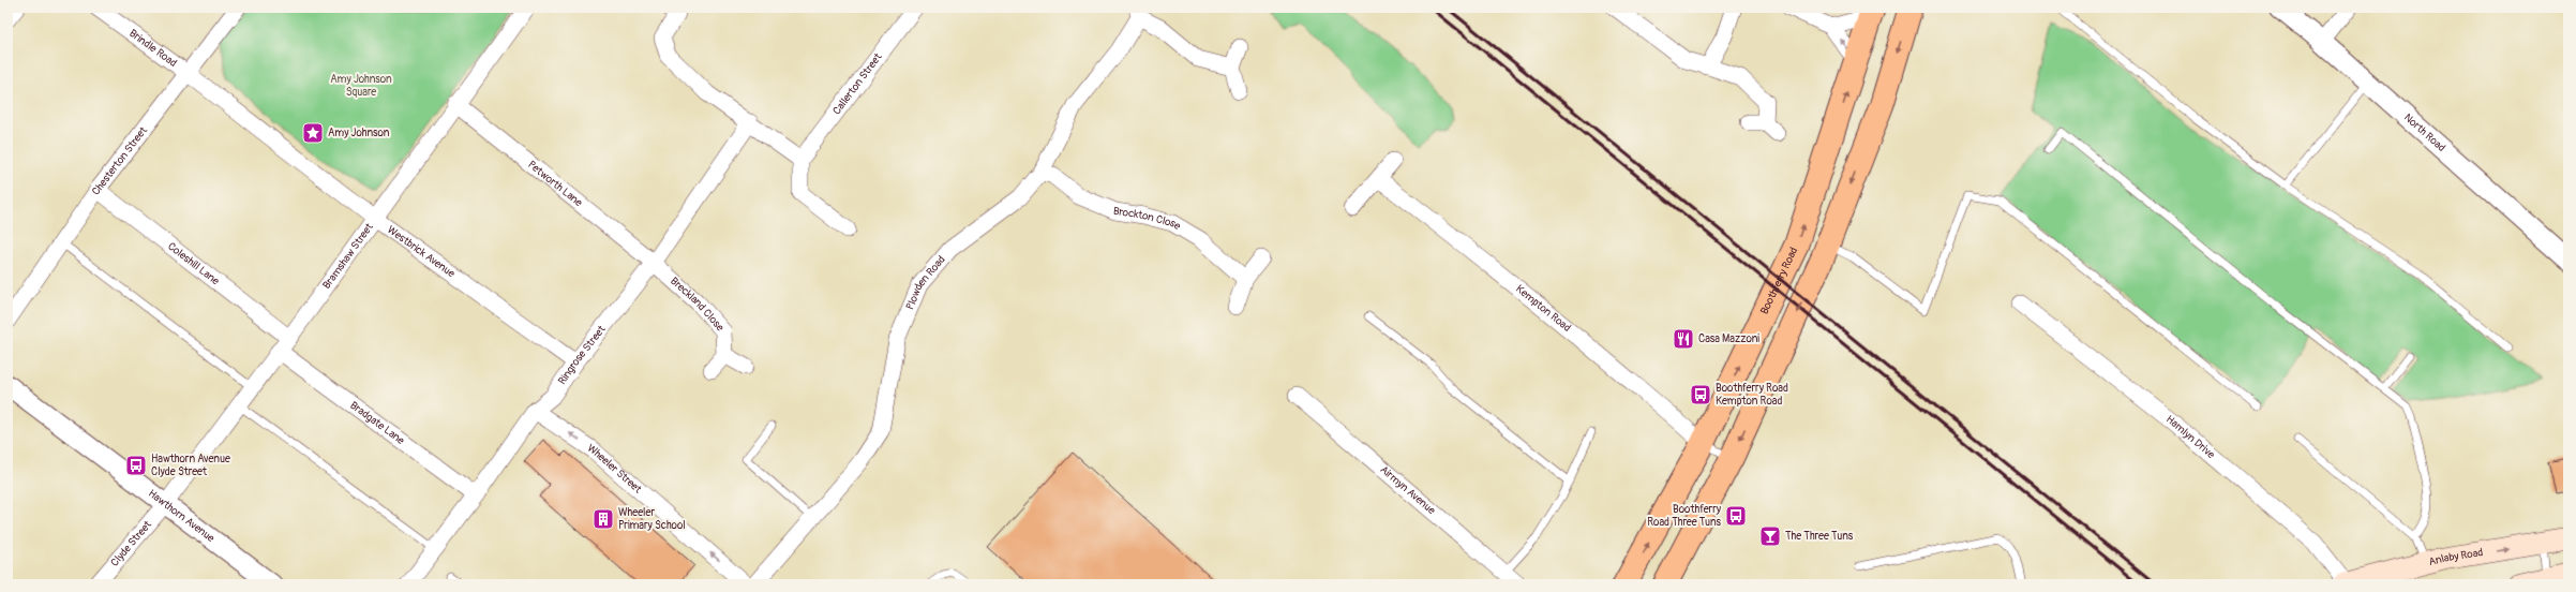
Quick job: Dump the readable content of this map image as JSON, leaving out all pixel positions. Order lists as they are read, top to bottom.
{
  "streets": {
    "main road": ["Boothferry Road", "Anlaby Road"],
    "street": [
      "Brindle Road",
      "Callerton Street",
      "North Road",
      "Chesterton Street",
      "Petworth Lane",
      "Brockton Close",
      "Westbrick Avenue",
      "Bramshaw Street",
      "Coleshill Lane",
      "Plowden Road",
      "Breckland Close",
      "Kempton Road",
      "Ringrose Street",
      "Bradgate Lane",
      "Hamlyn Drive",
      "Wheeler Street",
      "Airmyn Avenue",
      "Hawthorn Avenue",
      "Clyde Street"
    ]
  },
  "crossings": [
    ["Brindle Road", "Chesterton Street"],
    ["Brindle Road", "Westbrick Avenue"],
    ["Chesterton Street", "Westbrick Avenue"],
    ["Chesterton Street", "Coleshill Lane"],
    ["Petworth Lane", "Bramshaw Street"],
    ["Petworth Lane", "Breckland Close"],
    ["Petworth Lane", "Ringrose Street"],
    ["Brockton Close", "Plowden Road"],
    ["Westbrick Avenue", "Bramshaw Street"],
    ["Westbrick Avenue", "Ringrose Street"],
    ["Bramshaw Street", "Coleshill Lane"],
    ["Bramshaw Street", "Bradgate Lane"],
    ["Bramshaw Street", "Hawthorn Avenue"],
    ["Bramshaw Street", "Clyde Street"],
    ["Boothferry Road", "Kempton Road"],
    ["Breckland Close", "Ringrose Street"],
    ["Ringrose Street", "Bradgate Lane"],
    ["Ringrose Street", "Wheeler Street"],
    ["Hamlyn Drive", "Anlaby Road"],
    ["Hawthorn Avenue", "Clyde Street"]
  ],
  "one_way": ["Wheeler Street", "Anlaby Road"],
  "parks": ["Amy Johnson Square"],
  "places": {
    "place": ["Amy Johnson"],
    "restaurant": ["Casa Mazzoni"],
    "bus stop": ["Boothferry Road Kempton Road", "Hawthorn Avenue Clyde Street", "Boothferry Road Three Tuns"],
    "building": ["Wheeler Primary School"],
    "bar": ["The Three Tuns"]
  }
}
